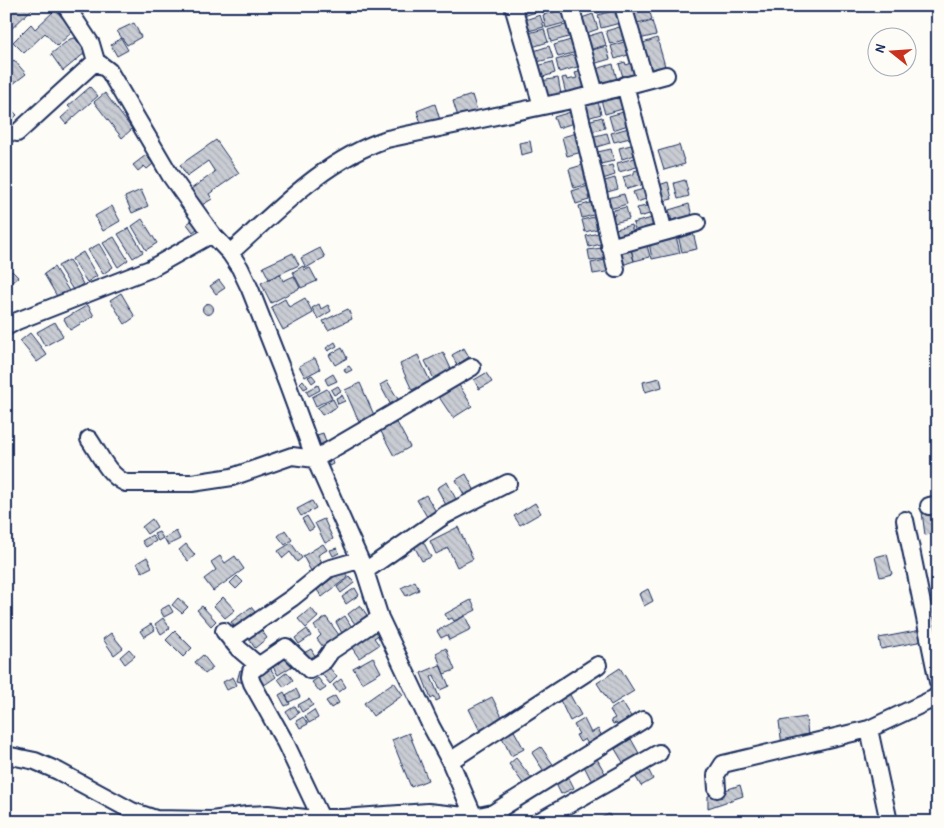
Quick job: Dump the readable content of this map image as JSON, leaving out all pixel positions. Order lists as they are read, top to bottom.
{
  "north": "left"
}
